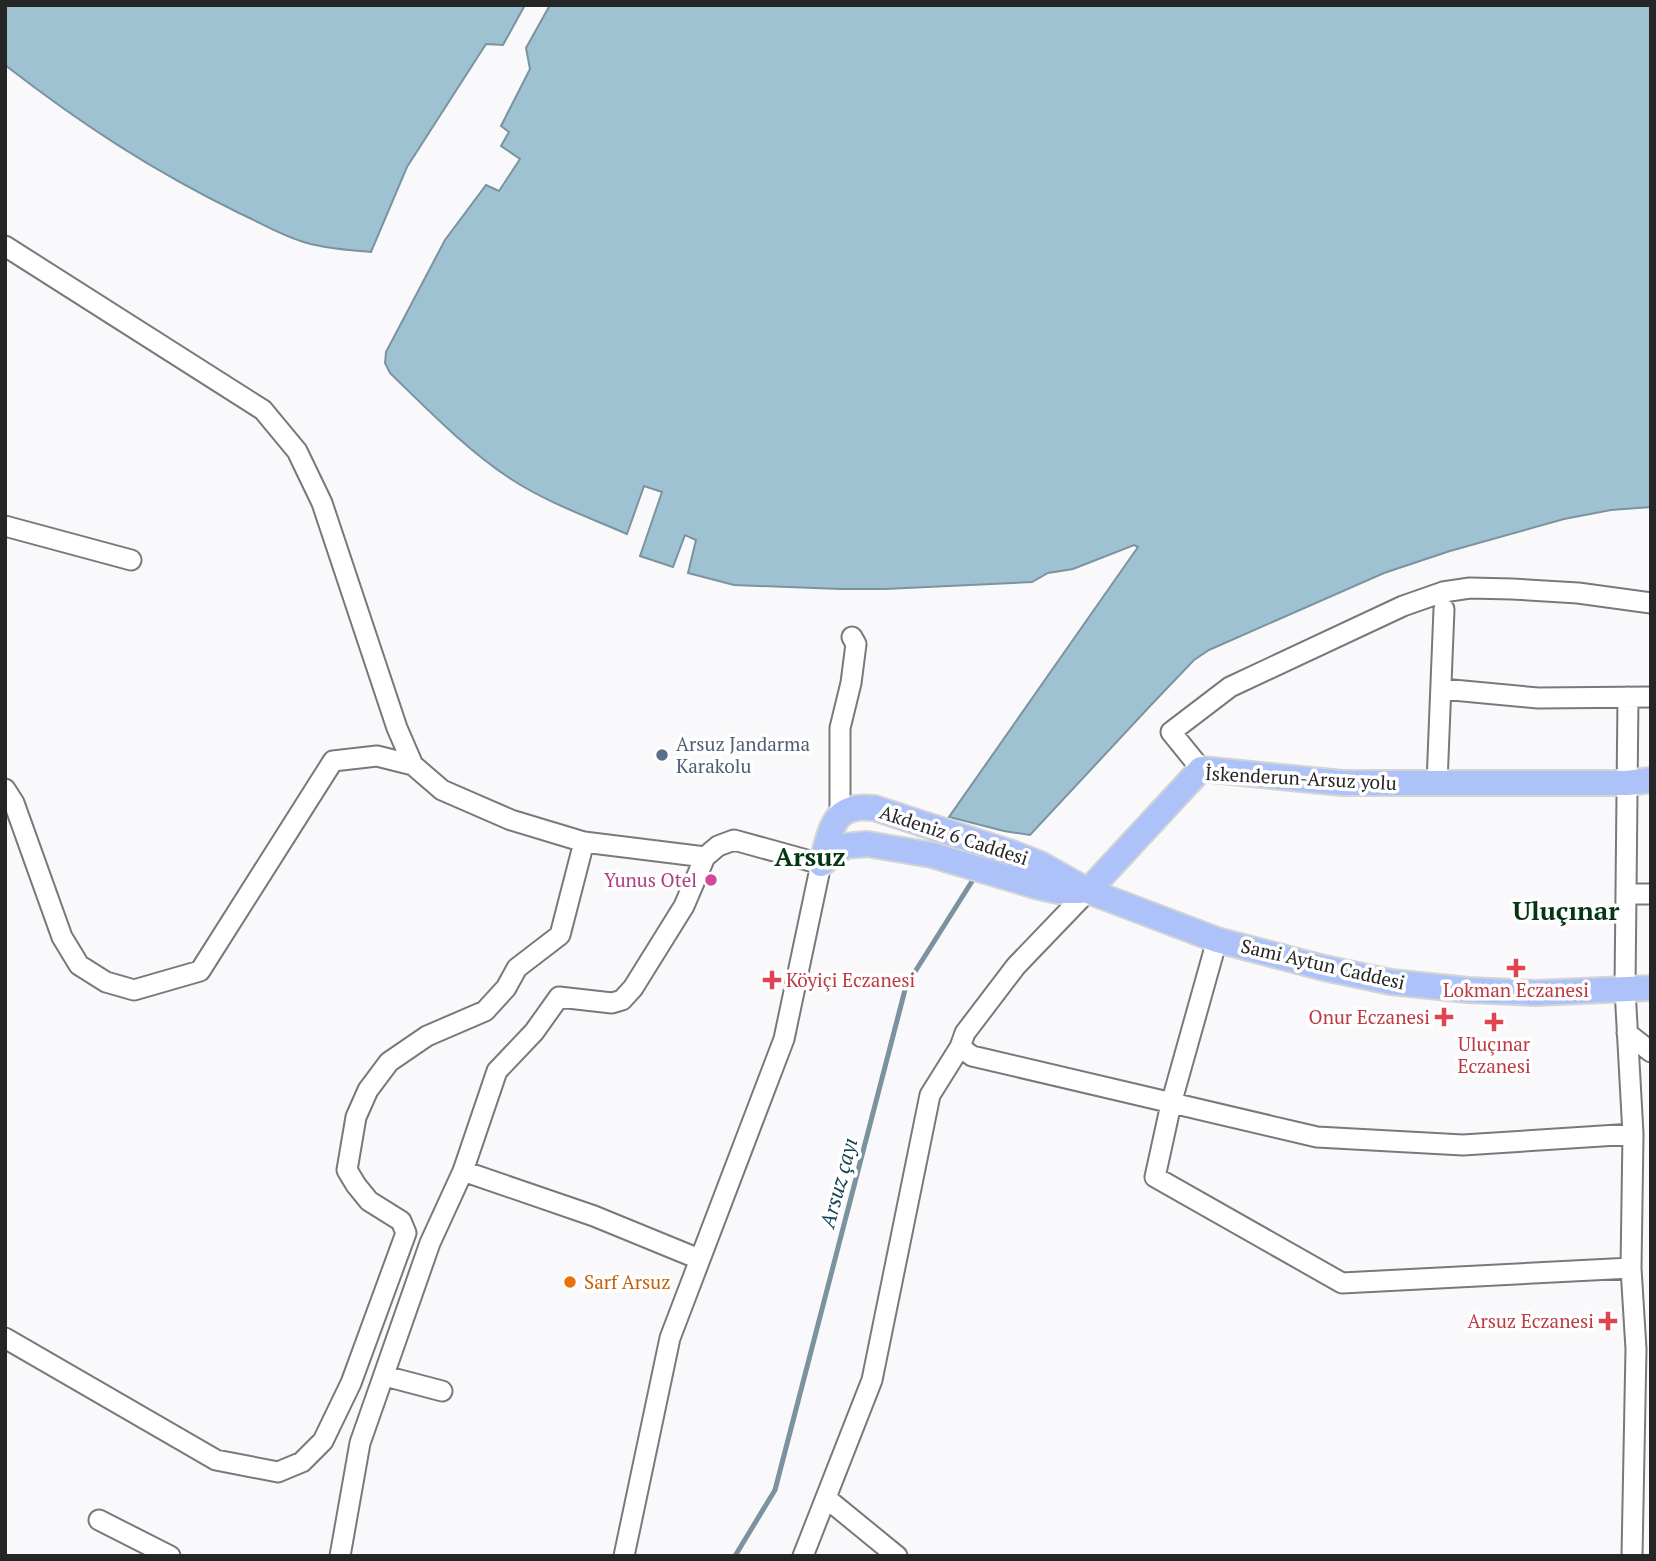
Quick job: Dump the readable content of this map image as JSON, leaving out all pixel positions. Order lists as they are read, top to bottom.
{
  "streets": {
    "main road": ["İskenderun-Arsuz yolu", "Akdeniz 6 Caddesi", "Sami Aytun Caddesi"]
  },
  "crossings": [
    ["İskenderun-Arsuz yolu", "Akdeniz 6 Caddesi"],
    ["İskenderun-Arsuz yolu", "Sami Aytun Caddesi"],
    ["Akdeniz 6 Caddesi", "Sami Aytun Caddesi"]
  ],
  "districts": ["Arsuz", "Uluçınar"],
  "water": ["Arsuz çayı"],
  "places": {
    "other": ["Arsuz Jandarma Karakolu", "Yunus Otel", "Sarf Arsuz"],
    "health": [
      "Lokman Eczanesi",
      "Köyiçi Eczanesi",
      "Onur Eczanesi",
      "Uluçınar Eczanesi",
      "Arsuz Eczanesi"
    ]
  }
}
